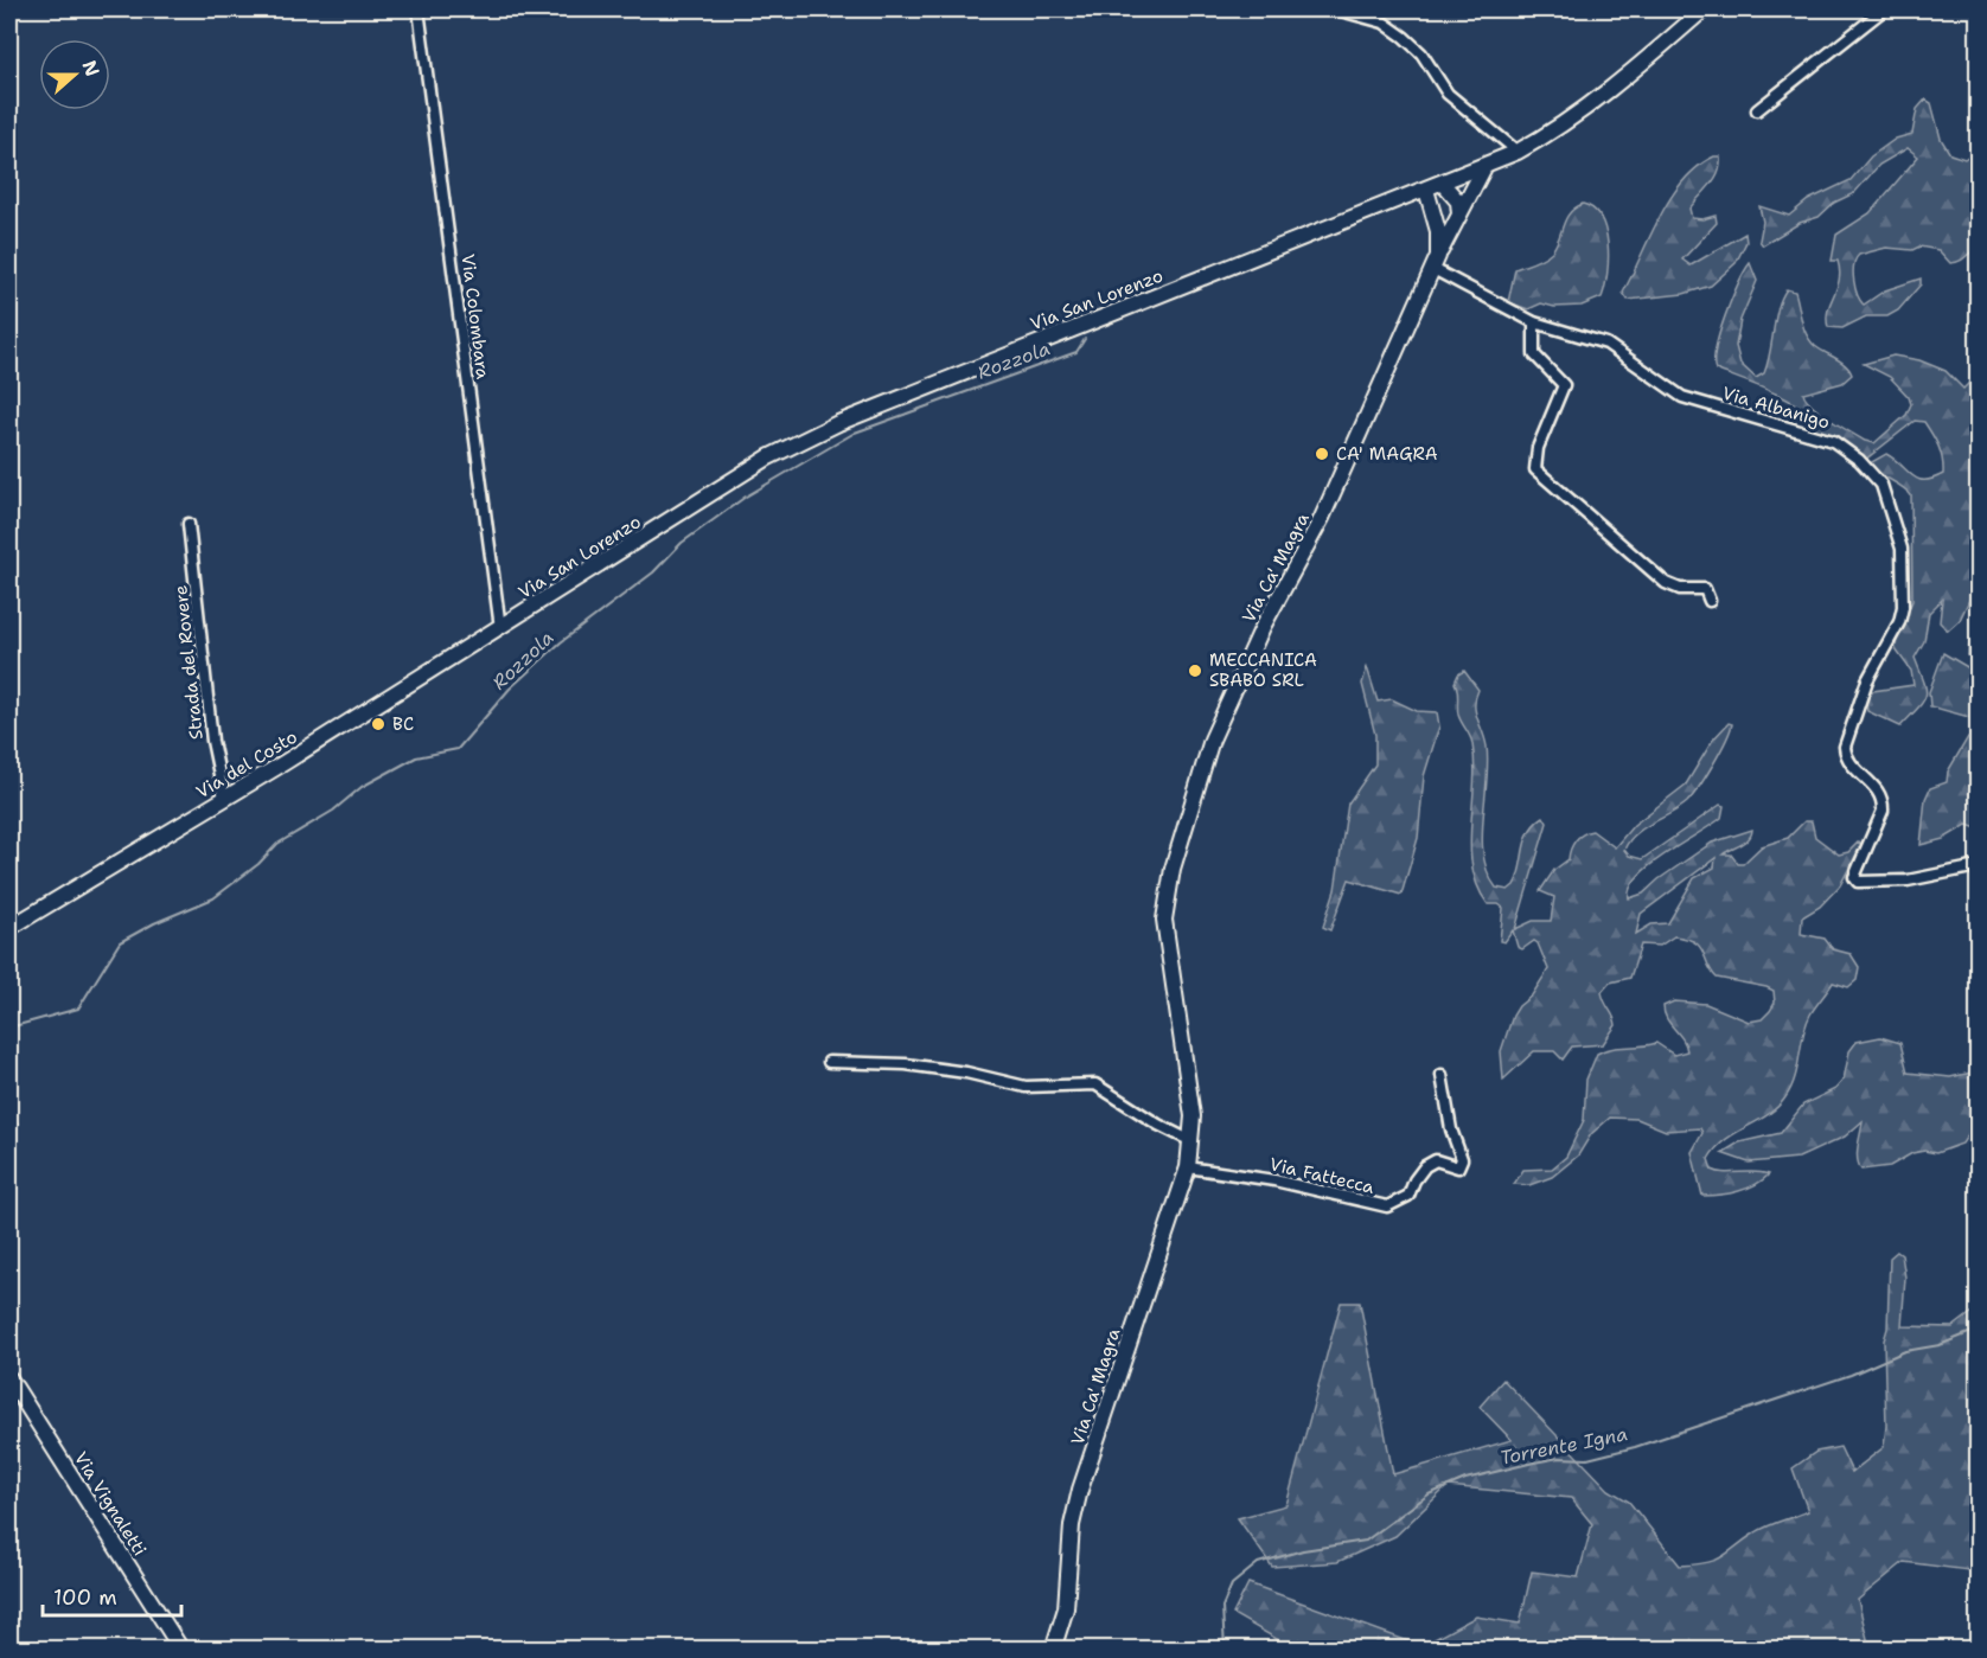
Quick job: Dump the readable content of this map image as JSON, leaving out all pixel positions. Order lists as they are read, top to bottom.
{
  "streets": {
    "street": [
      "Via San Lorenzo",
      "Via Colombara",
      "Via Albanigo",
      "Via Ca' Magra",
      "Strada del Rovere",
      "Via del Costo",
      "Via Fattecca",
      "Via Vignaletti"
    ]
  },
  "crossings": [
    ["Via San Lorenzo", "Via Colombara"],
    ["Via San Lorenzo", "Via Ca' Magra"],
    ["Via San Lorenzo", "Via del Costo"],
    ["Via Colombara", "Via del Costo"],
    ["Via Albanigo", "Via Ca' Magra"],
    ["Via Ca' Magra", "Via Fattecca"],
    ["Strada del Rovere", "Via del Costo"]
  ],
  "water": ["Rozzola", "Torrente Igna"],
  "places": ["CA' MAGRA", "MECCANICA SBABO SRL", "BC"],
  "scale_bar": "100 m",
  "north": "right"
}
